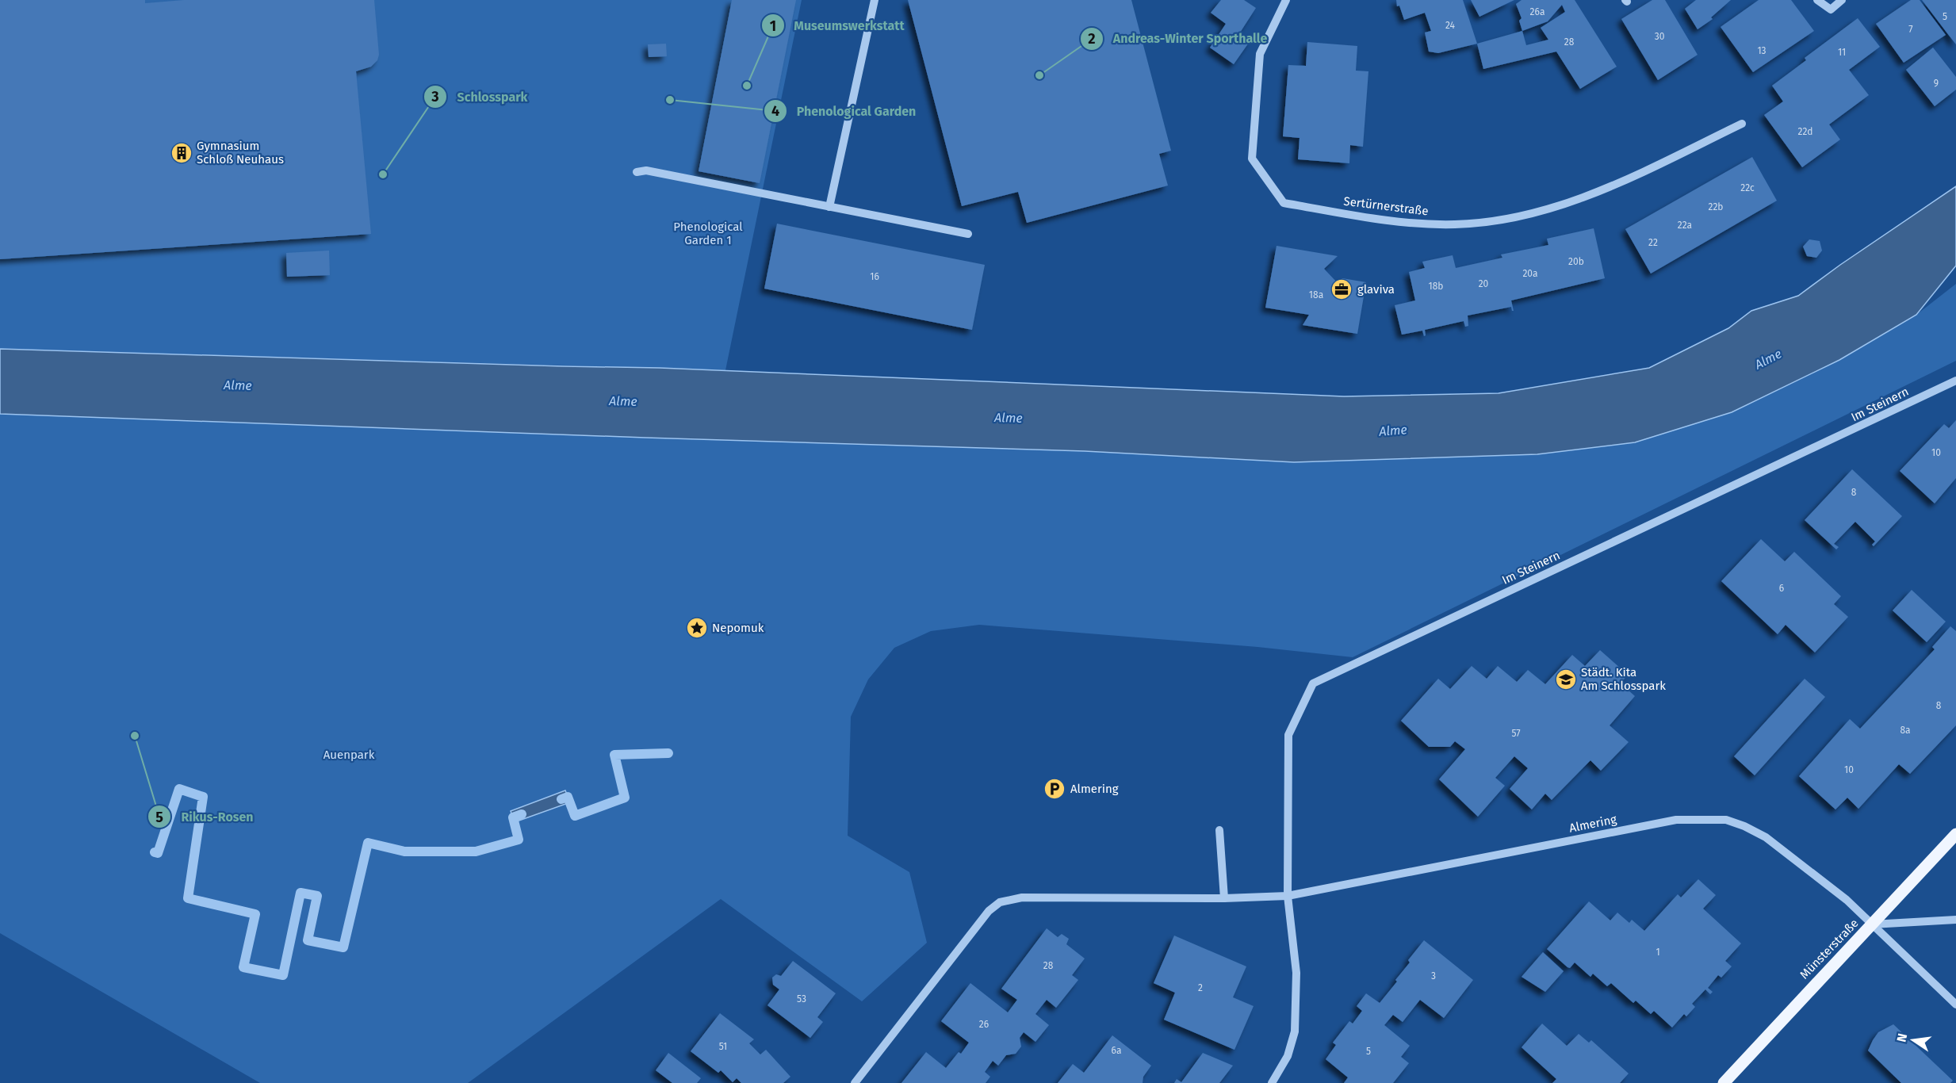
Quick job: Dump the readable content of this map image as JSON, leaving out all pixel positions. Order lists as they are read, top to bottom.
{
  "streets": {
    "main road": ["Münsterstraße"],
    "street": ["Sertürnerstraße", "Im Steinern", "Almering"]
  },
  "crossings": [
    ["Im Steinern", "Almering"],
    ["Almering", "Münsterstraße"]
  ],
  "water": ["Alme"],
  "parks": ["Phenological Garden 1", "Auenpark"],
  "places": {
    "other": [
      "Andreas-Winter Sporthalle",
      "Museumswerkstatt",
      "Phenological Garden",
      "Schlosspark",
      "Rikus-Rosen"
    ],
    "building": ["Gymnasium Schloß Neuhaus"],
    "office": ["glaviva"],
    "place": ["Nepomuk"],
    "school or university": ["Städt. Kita Am Schlosspark"],
    "parking": ["Almering"]
  },
  "house_numbers": [
    "26a",
    "5",
    "24",
    "7",
    "30",
    "28",
    "13",
    "11",
    "9",
    "22d",
    "22c",
    "22b",
    "22a",
    "22",
    "20b",
    "20a",
    "16",
    "20",
    "18b",
    "18a",
    "10",
    "8",
    "6",
    "8",
    "8a",
    "57",
    "10",
    "1",
    "28",
    "3",
    "2",
    "53",
    "26",
    "51",
    "6a",
    "5"
  ],
  "north": "left"
}
